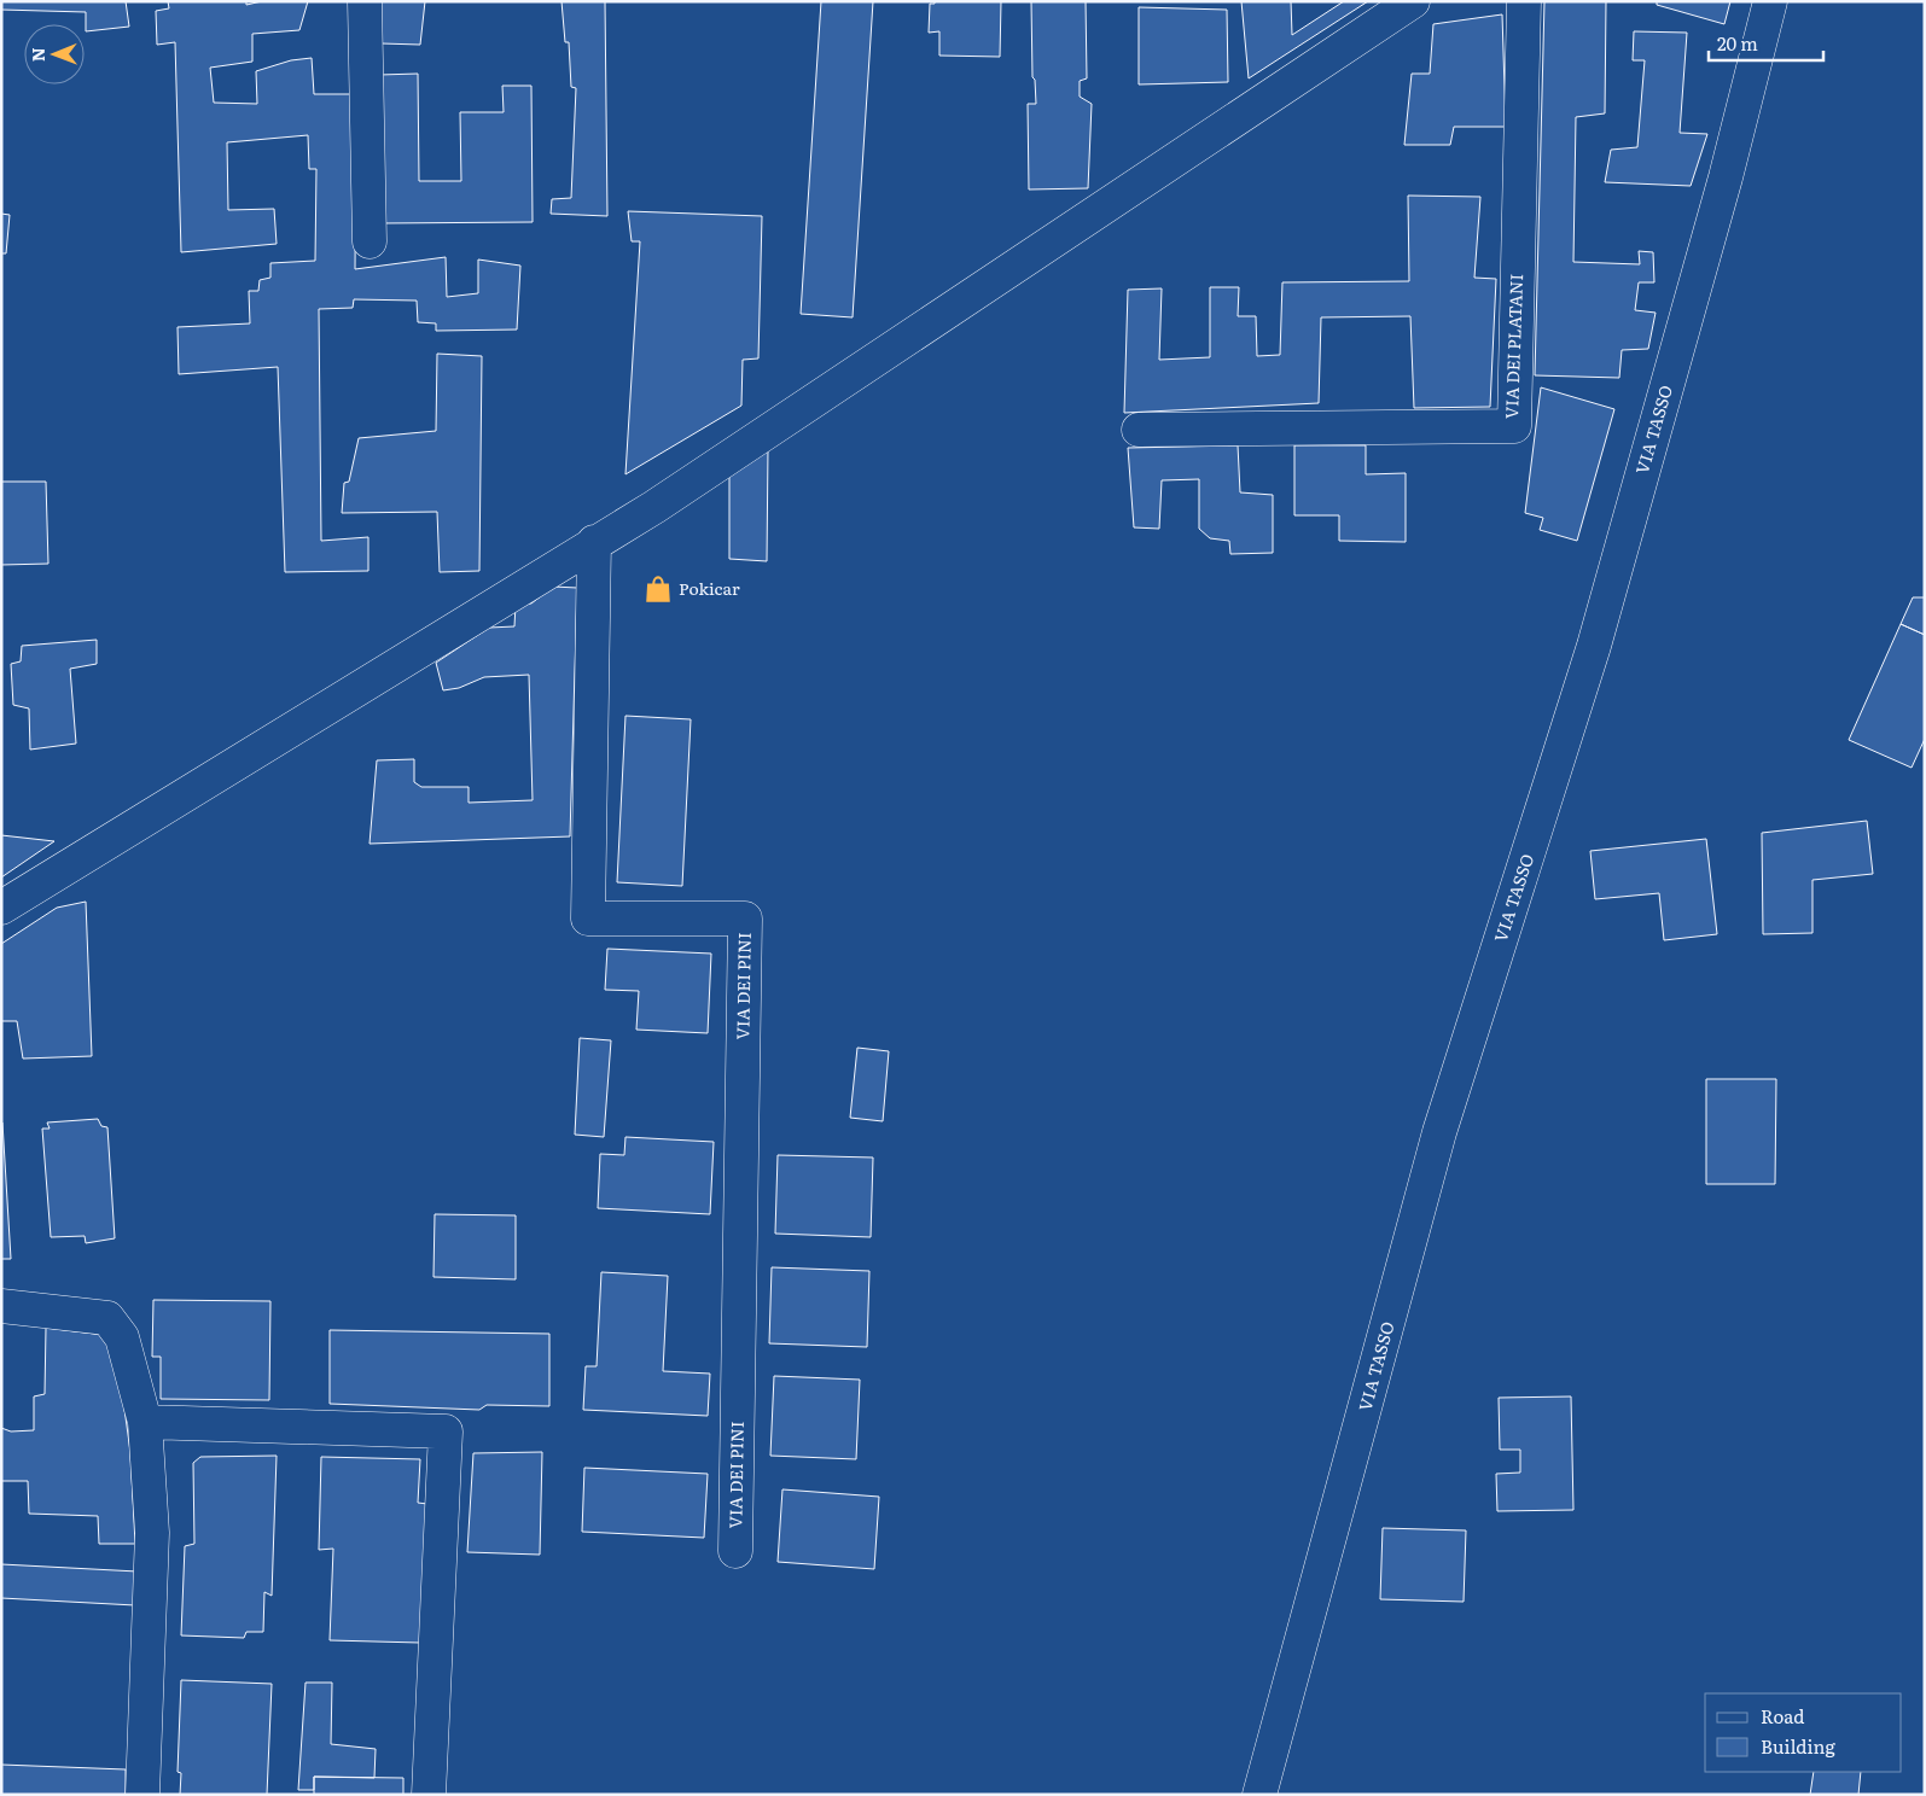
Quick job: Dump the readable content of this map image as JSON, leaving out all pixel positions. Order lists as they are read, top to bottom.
{
  "streets": {
    "street": ["VIA DEI PLATANI", "VIA TASSO", "VIA DEI PINI"]
  },
  "places": {
    "shop": ["Pokicar"]
  },
  "legend": ["Road", "Building"],
  "scale_bar": "20 m",
  "north": "left"
}
